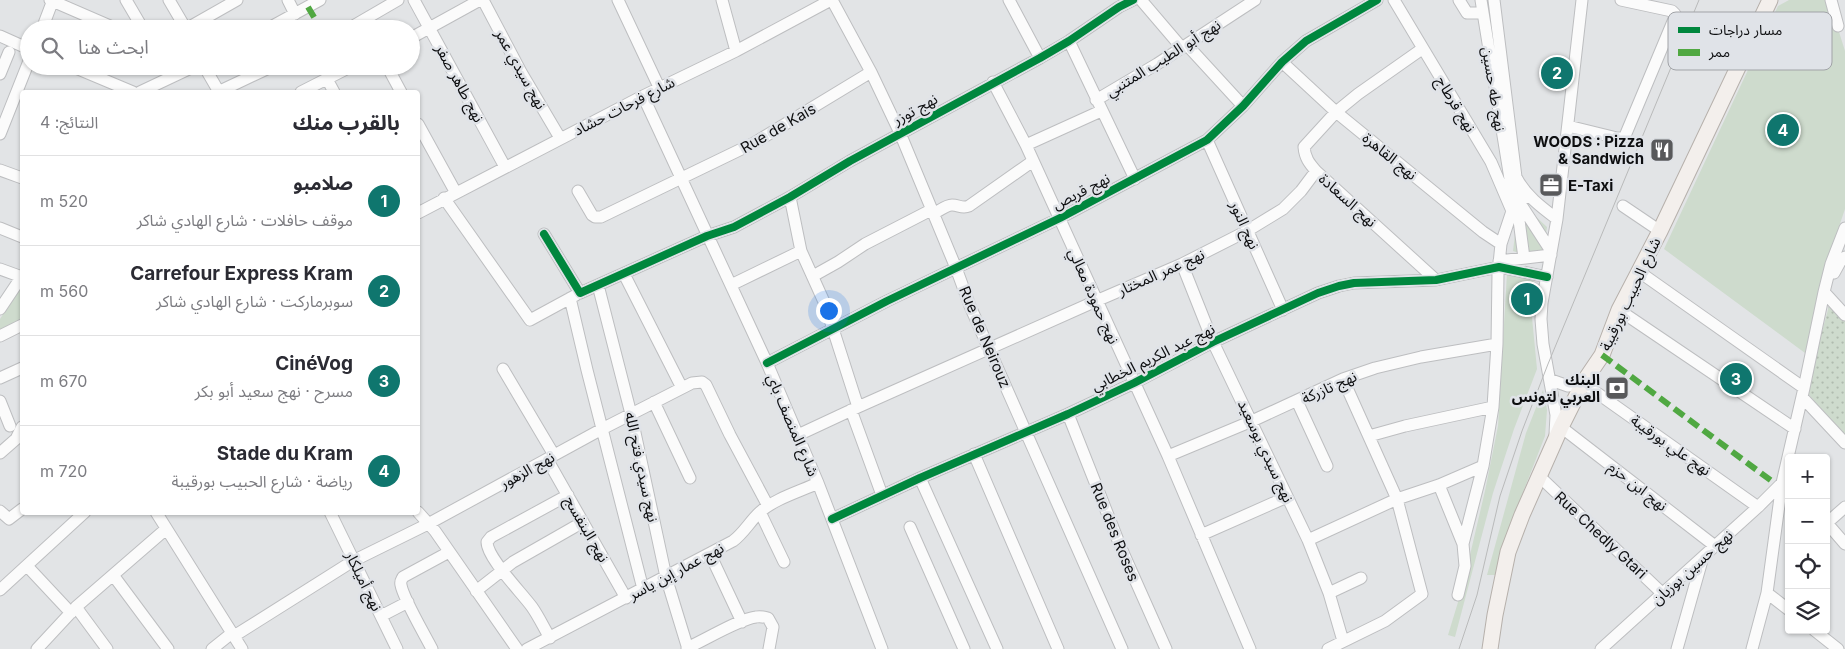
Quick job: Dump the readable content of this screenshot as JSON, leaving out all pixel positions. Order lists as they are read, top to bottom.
{
  "streets": {
    "main road": ["شارع الحبيب بورقيبة"],
    "street": [
      "نهج أبو الطيب المتنبي",
      "نهج سيدي عمر",
      "نهج طاهر صفر",
      "نهج طه حسين",
      "نهج قرطاج",
      "شارع فرحات حشاد",
      "نهج توزر",
      "Rue de Kais",
      "نهج القاهرة",
      "نهج قربص",
      "نهج السعادة",
      "نهج النور",
      "نهج عمر المختار",
      "نهج حمودة معالي",
      "Rue de Neirouz",
      "نهج عبد الكريم الخطابي",
      "نهج تازركة",
      "شارع المنصف باي",
      "نهج علي بورقيبة",
      "نهج سيدي بوسعيد",
      "نهج سيدي فتح الله",
      "نهج الزهور",
      "نهج ابن حزم",
      "نهج البنفسج",
      "Rue des Roses",
      "Rue Chedly Gtari",
      "نهج حسين بوزيان",
      "نهج عمار إبن ياسر",
      "نهج أميلكار"
    ]
  },
  "crossings": [
    ["نهج سيدي عمر", "شارع فرحات حشاد"],
    ["نهج طاهر صفر", "شارع فرحات حشاد"],
    ["شارع فرحات حشاد", "نهج توزر"],
    ["شارع فرحات حشاد", "Rue de Neirouz"],
    ["شارع فرحات حشاد", "شارع المنصف باي"],
    ["نهج توزر", "نهج حمودة معالي"],
    ["نهج توزر", "Rue de Neirouz"],
    ["نهج توزر", "شارع المنصف باي"],
    ["نهج توزر", "نهج سيدي فتح الله"],
    ["Rue de Kais", "Rue de Neirouz"],
    ["Rue de Kais", "شارع المنصف باي"],
    ["نهج القاهرة", "نهج قربص"],
    ["نهج القاهرة", "نهج السعادة"],
    ["نهج قربص", "نهج النور"],
    ["نهج قربص", "نهج حمودة معالي"],
    ["نهج قربص", "Rue de Neirouz"],
    ["نهج قربص", "شارع المنصف باي"],
    ["نهج السعادة", "نهج عمر المختار"],
    ["نهج السعادة", "نهج عبد الكريم الخطابي"],
    ["نهج النور", "نهج عمر المختار"],
    ["نهج النور", "نهج عبد الكريم الخطابي"],
    ["نهج عمر المختار", "نهج حمودة معالي"],
    ["نهج عمر المختار", "Rue de Neirouz"],
    ["نهج عمر المختار", "شارع المنصف باي"],
    ["نهج عمر المختار", "نهج سيدي بوسعيد"],
    ["شارع الحبيب بورقيبة", "نهج علي بورقيبة"],
    ["شارع الحبيب بورقيبة", "نهج ابن حزم"],
    ["شارع الحبيب بورقيبة", "Rue Chedly Gtari"],
    ["نهج حمودة معالي", "نهج عبد الكريم الخطابي"],
    ["نهج حمودة معالي", "نهج تازركة"],
    ["Rue de Neirouz", "نهج عبد الكريم الخطابي"],
    ["نهج عبد الكريم الخطابي", "شارع المنصف باي"],
    ["نهج عبد الكريم الخطابي", "نهج سيدي بوسعيد"],
    ["نهج عبد الكريم الخطابي", "Rue des Roses"],
    ["نهج تازركة", "نهج سيدي بوسعيد"],
    ["شارع المنصف باي", "نهج عمار إبن ياسر"],
    ["نهج علي بورقيبة", "نهج حسين بوزيان"],
    ["نهج سيدي فتح الله", "نهج الزهور"],
    ["نهج سيدي فتح الله", "نهج عمار إبن ياسر"],
    ["نهج الزهور", "نهج البنفسج"],
    ["نهج الزهور", "نهج عمار إبن ياسر"],
    ["نهج الزهور", "نهج أميلكار"],
    ["نهج ابن حزم", "نهج حسين بوزيان"],
    ["نهج البنفسج", "نهج عمار إبن ياسر"],
    ["Rue Chedly Gtari", "نهج حسين بوزيان"]
  ],
  "places": {
    "restaurant": ["WOODS : Pizza & Sandwich"],
    "office": ["E-Taxi"],
    "bank": ["البنك العربي لتونس"]
  },
  "legend": ["مسار دراجات", "ممر"],
  "page": {
    "search": "ابحث هنا",
    "pins": [
      "2",
      "4",
      "1",
      "3"
    ],
    "heading": ["بالقرب منك", "النتائج: 4"],
    "list": [
      {
        "mark": "1",
        "name": "صلامبو",
        "note": "موقف حافلات · شارع الهادي شاكر",
        "value": "520 m"
      },
      {
        "mark": "2",
        "name": "Carrefour Express Kram",
        "note": "سوبرماركت · شارع الهادي شاكر",
        "value": "560 m"
      },
      {
        "mark": "3",
        "name": "CinéVog",
        "note": "مسرح · نهج سعيد أبو بكر",
        "value": "670 m"
      },
      {
        "mark": "4",
        "name": "Stade du Kram",
        "note": "رياضة · شارع الحبيب بورقيبة",
        "value": "720 m"
      }
    ],
    "map_buttons": ["+", "−"]
  }
}
